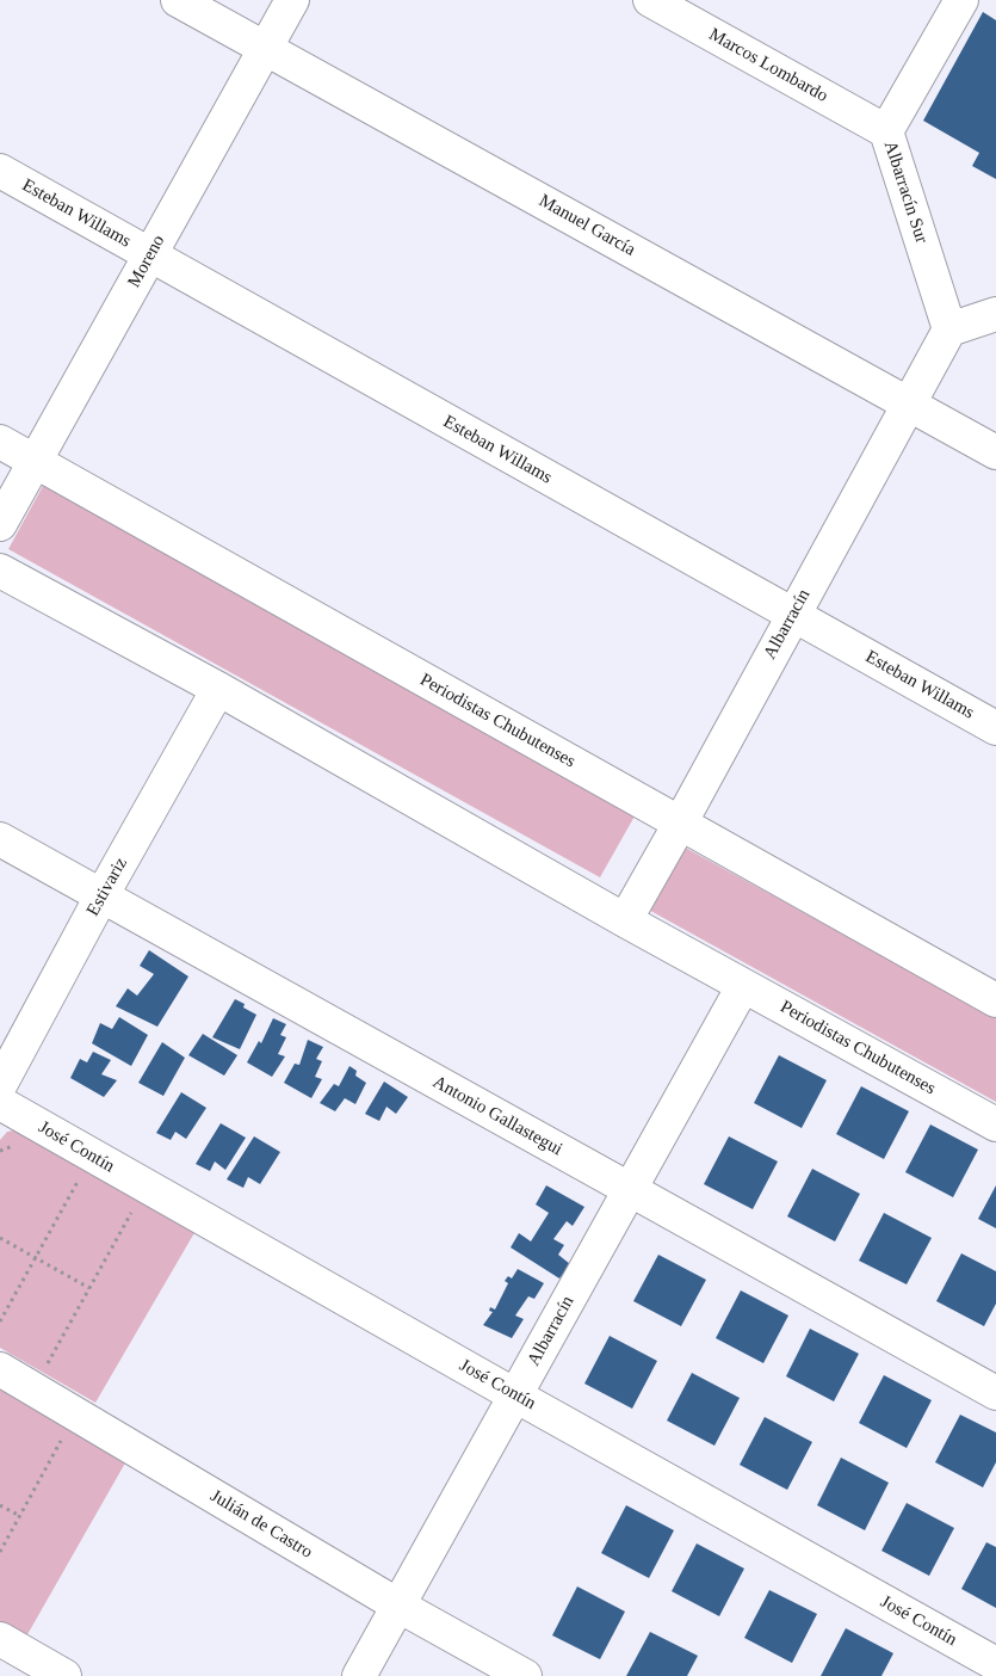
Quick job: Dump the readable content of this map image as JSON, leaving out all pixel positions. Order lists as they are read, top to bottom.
{
  "streets": {
    "street": [
      "Marcos Lombardo",
      "Albarracín Sur",
      "Esteban Willams",
      "Manuel García",
      "Moreno",
      "Albarracín",
      "Periodistas Chubutenses",
      "Estivariz",
      "Antonio Gallastegui",
      "José Contín",
      "Julián de Castro"
    ]
  },
  "crossings": [
    ["Marcos Lombardo", "Albarracín Sur"],
    ["Albarracín Sur", "Albarracín"],
    ["Esteban Willams", "Moreno"],
    ["Esteban Willams", "Albarracín"],
    ["Manuel García", "Moreno"],
    ["Manuel García", "Albarracín"],
    ["Moreno", "Periodistas Chubutenses"],
    ["Albarracín", "Periodistas Chubutenses"],
    ["Albarracín", "Antonio Gallastegui"],
    ["Albarracín", "José Contín"],
    ["Albarracín", "Julián de Castro"],
    ["Periodistas Chubutenses", "Estivariz"],
    ["Estivariz", "Antonio Gallastegui"]
  ]
}
